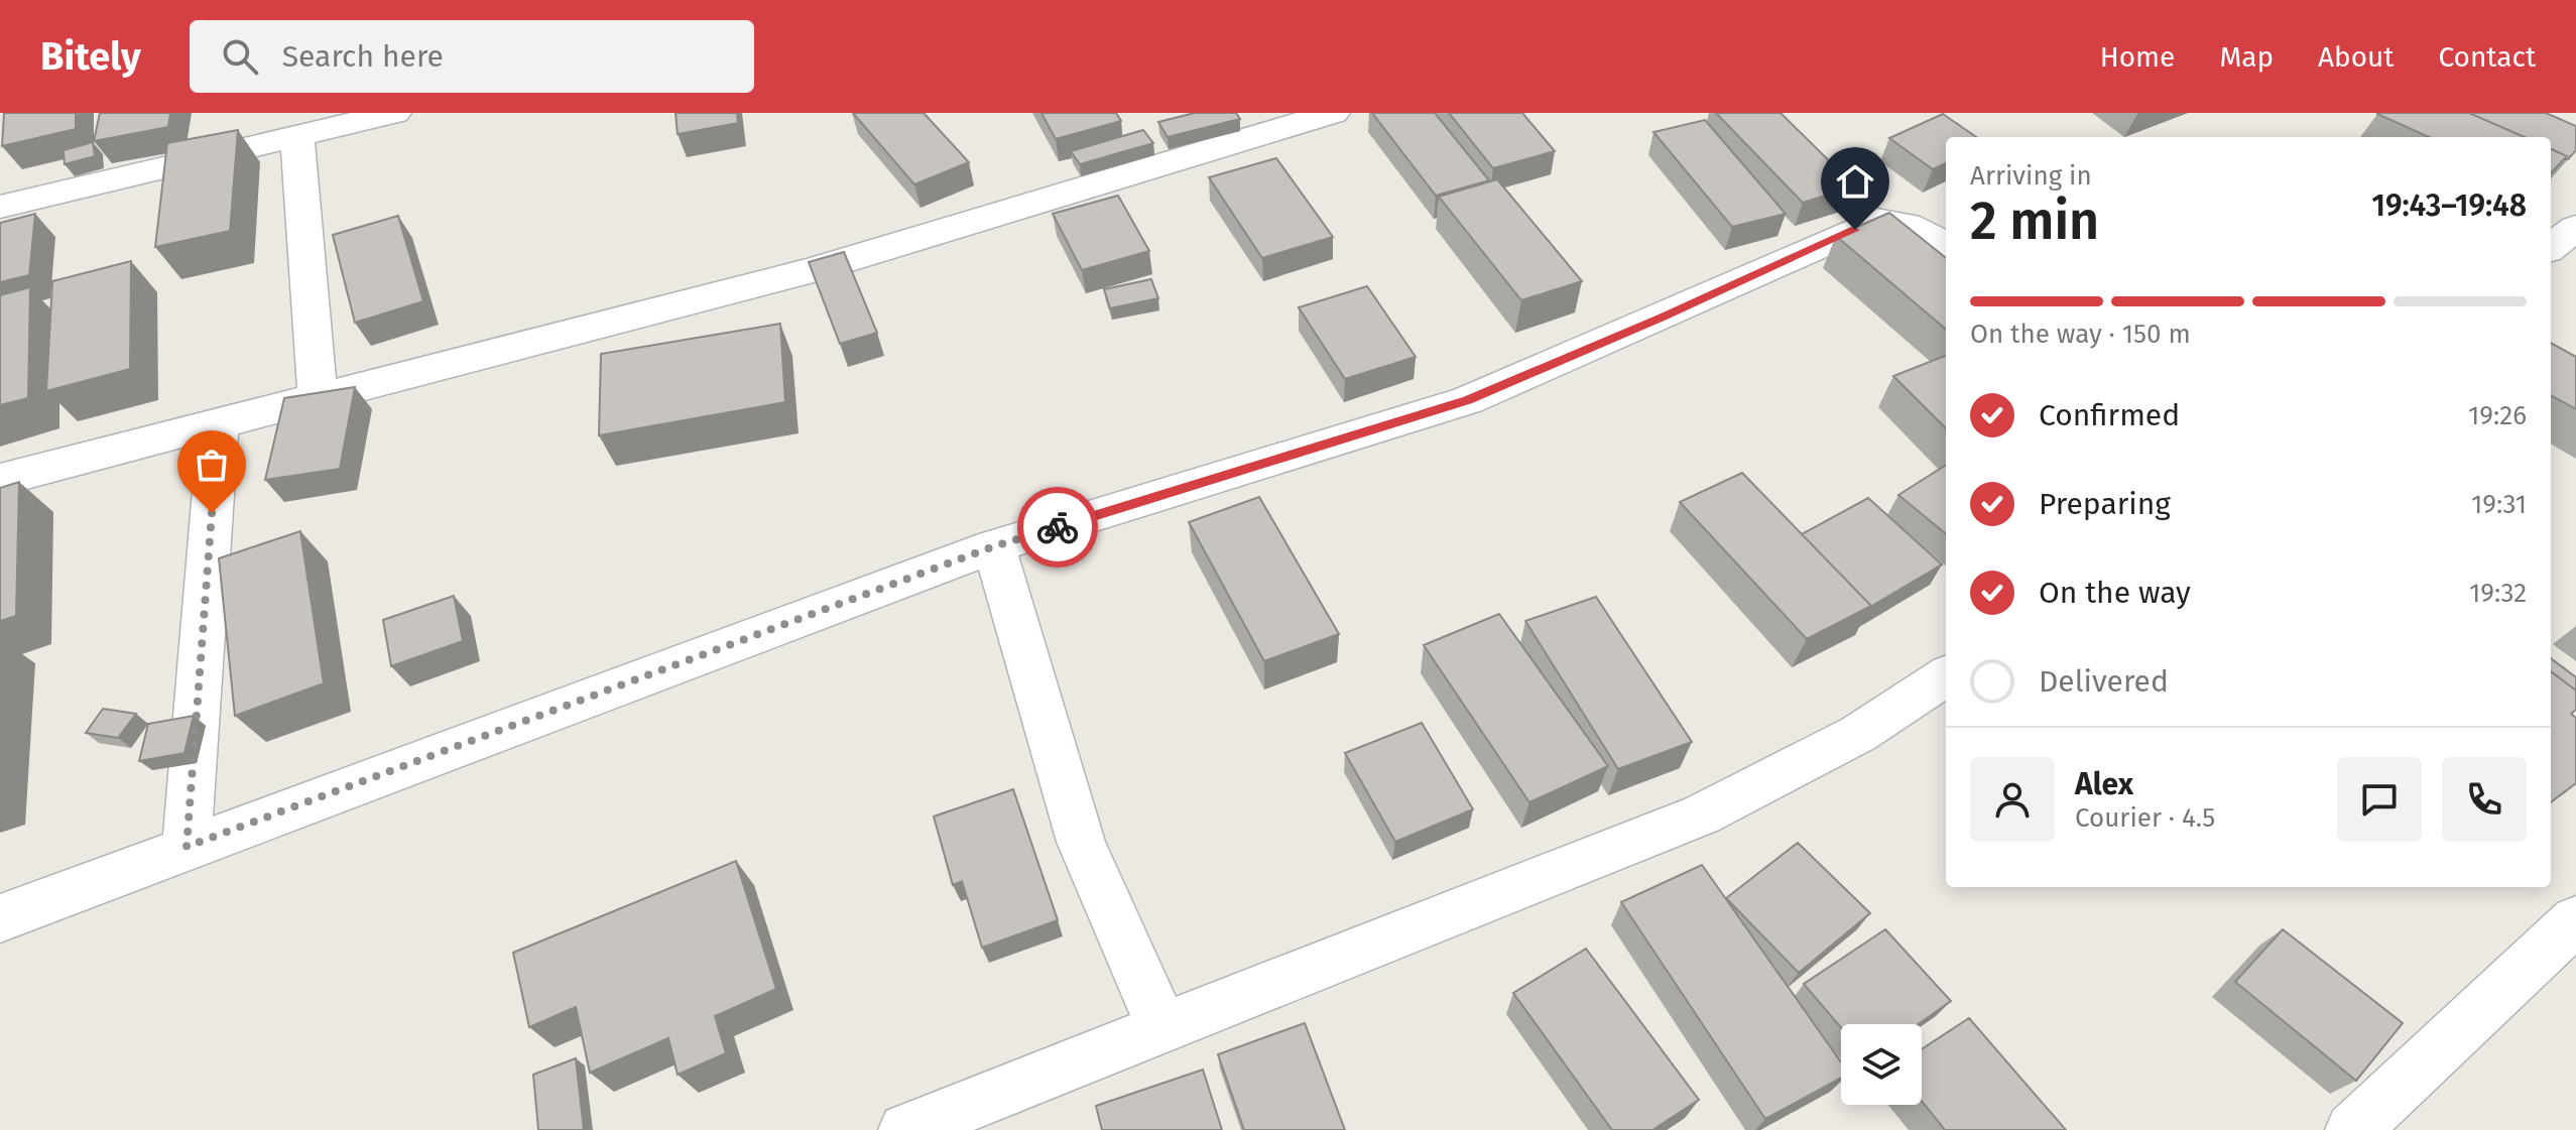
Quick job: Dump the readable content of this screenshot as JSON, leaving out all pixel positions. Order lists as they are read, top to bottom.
{
  "page": {
    "header": "Bitely",
    "search": "Search here",
    "nav": [
      "Home",
      "Map",
      "About",
      "Contact"
    ],
    "heading": ["2 min", "Arriving in", "19:43–19:48"],
    "panel": ["Alex", "Courier · 4.5"],
    "bar": "On the way · 150 m",
    "list": [
      ["Confirmed", "19:26"],
      ["Preparing", "19:31"],
      ["On the way", "19:32"],
      "Delivered"
    ]
  }
}
